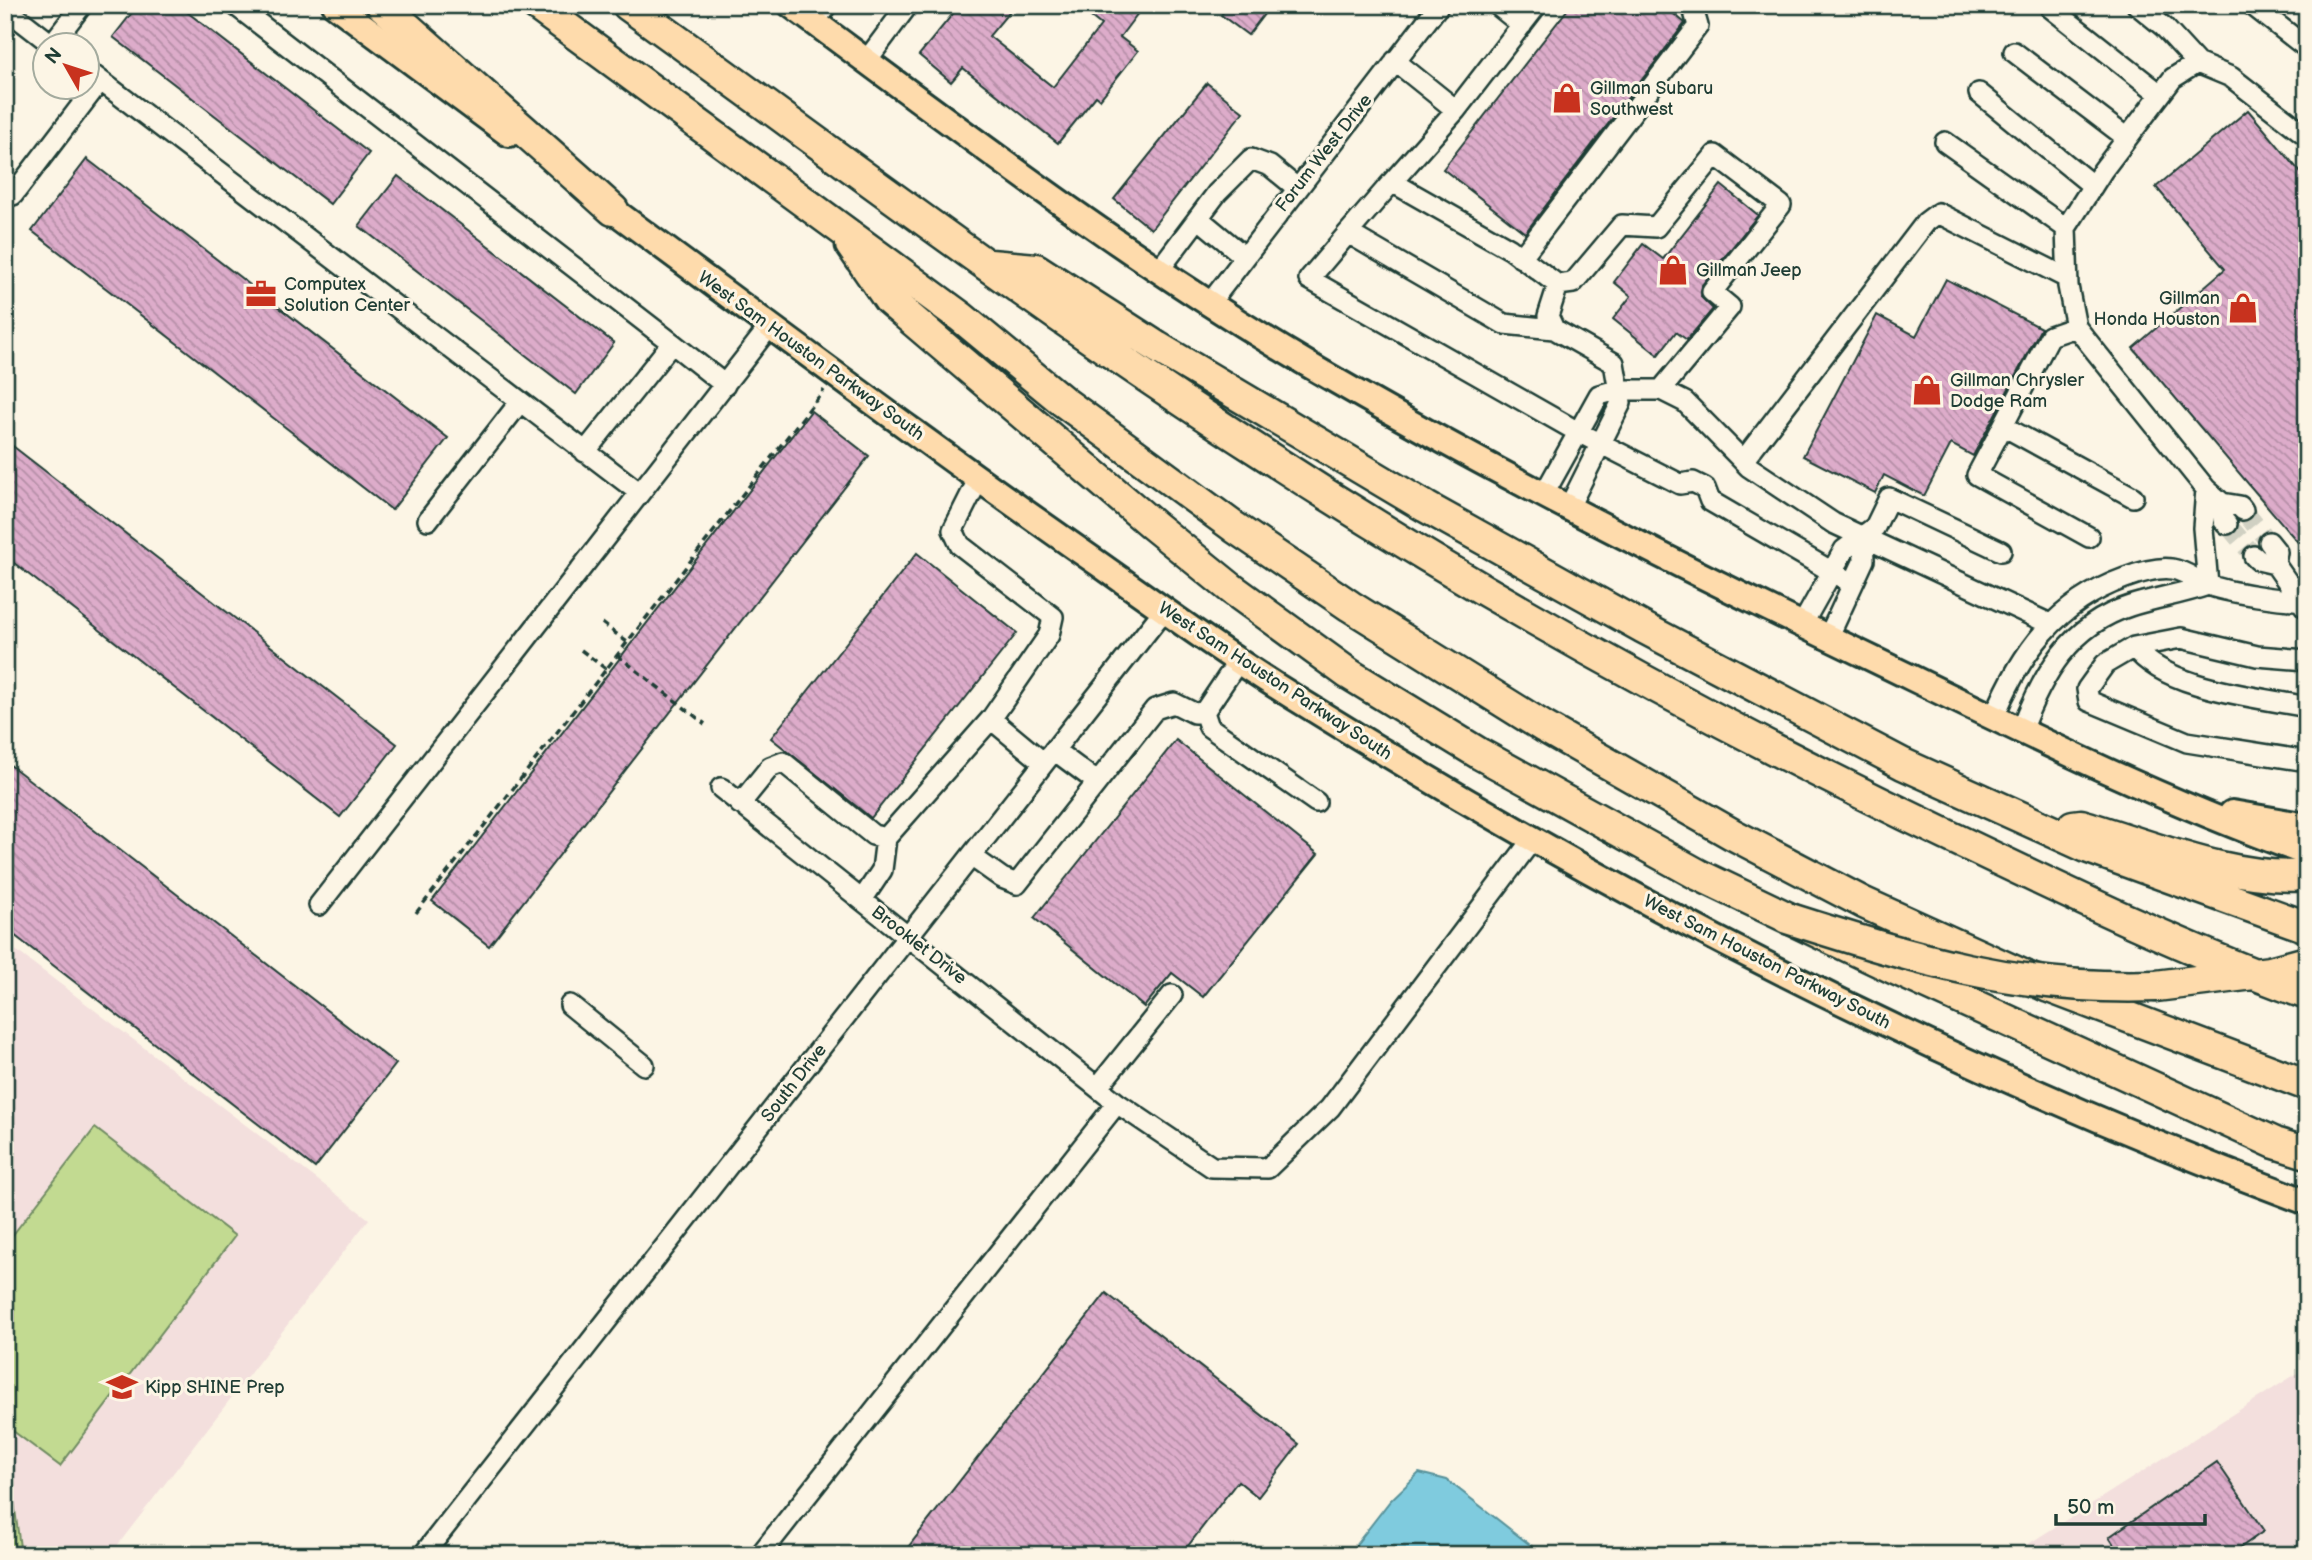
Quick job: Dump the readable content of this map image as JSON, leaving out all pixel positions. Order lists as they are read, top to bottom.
{
  "streets": {
    "main road": ["West Sam Houston Parkway South"],
    "street": ["Forum West Drive", "Brooklet Drive", "South Drive"]
  },
  "crossings": [
    ["West Sam Houston Parkway South", "Brooklet Drive"],
    ["West Sam Houston Parkway South", "South Drive"],
    ["Brooklet Drive", "South Drive"]
  ],
  "places": {
    "shop": [
      "Gillman Subaru Southwest",
      "Gillman Jeep",
      "Gillman Honda Houston",
      "Gillman Chrysler Dodge Ram"
    ],
    "office": ["Computex Solution Center"],
    "school or university": ["Kipp SHINE Prep"]
  },
  "scale_bar": "50 m",
  "north": "top left"
}
